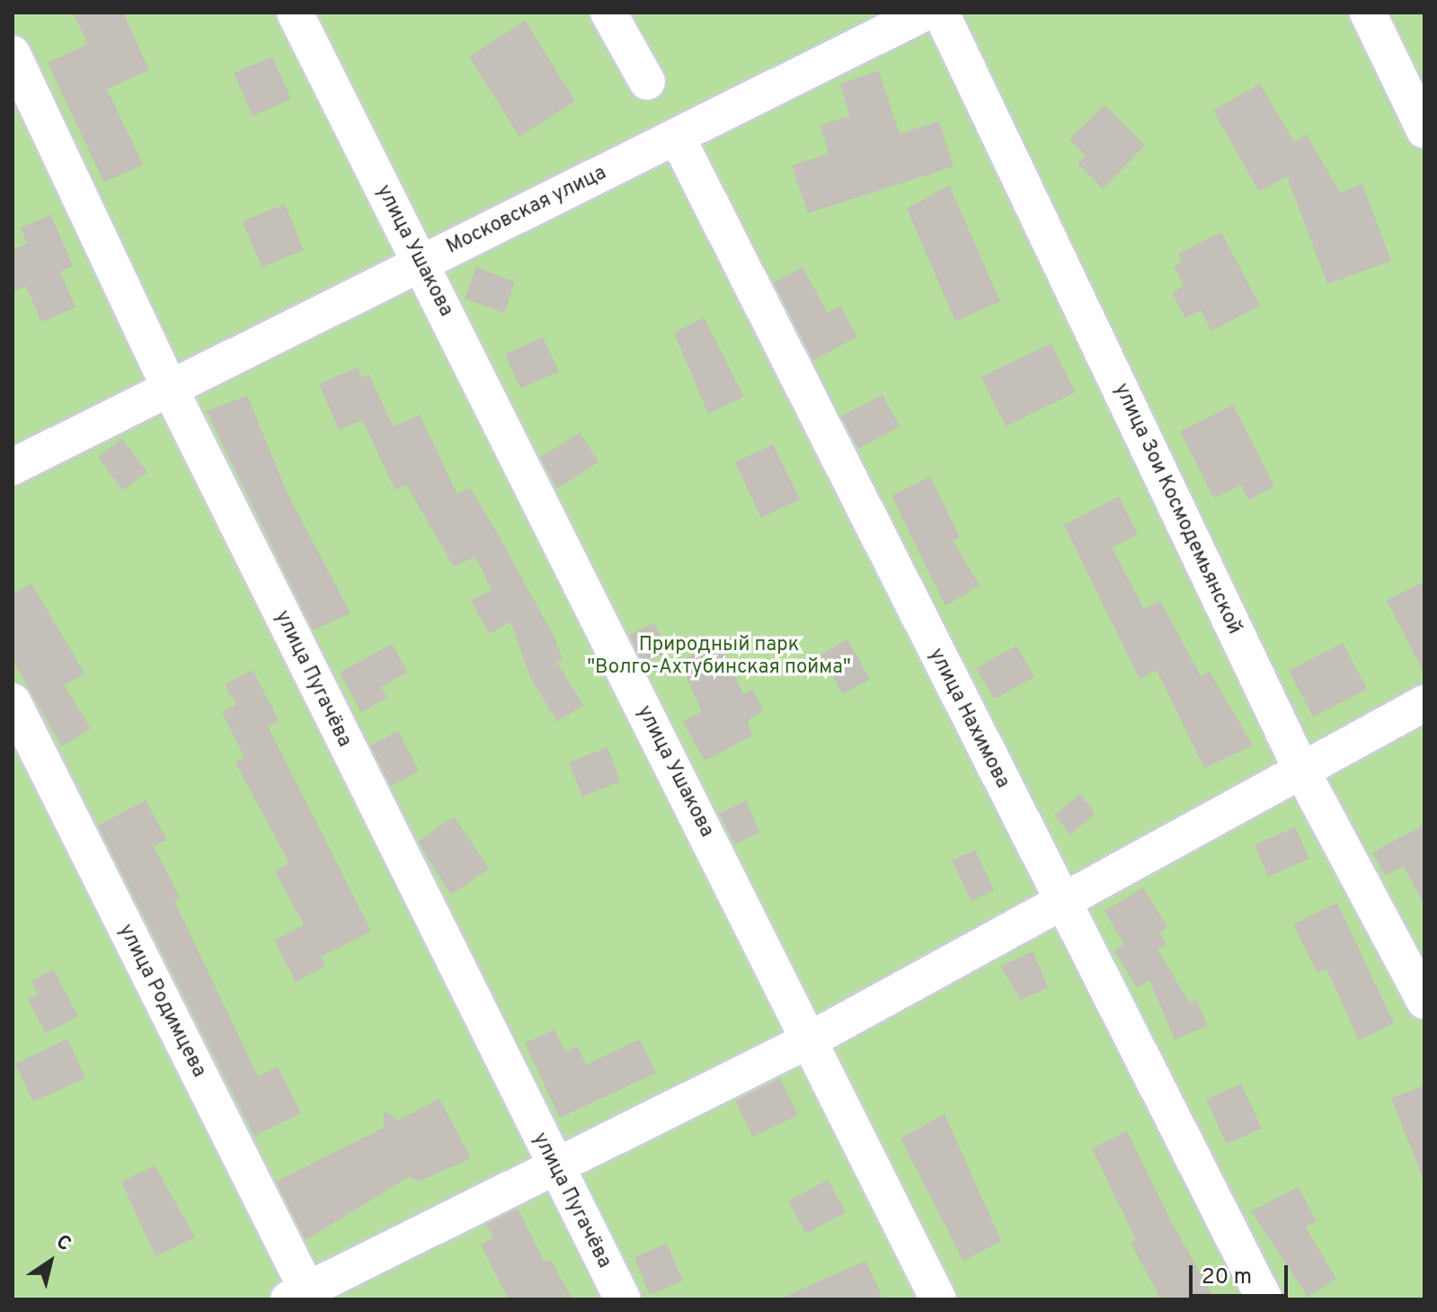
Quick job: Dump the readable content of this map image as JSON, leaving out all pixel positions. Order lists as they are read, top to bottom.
{
  "streets": {
    "street": [
      "Московская улица",
      "улица Ушакова",
      "улица Зои Космодемьянской",
      "улица Пугачёва",
      "улица Нахимова",
      "улица Родимцева"
    ]
  },
  "crossings": [
    ["Московская улица", "улица Ушакова"],
    ["Московская улица", "улица Пугачёва"],
    ["Московская улица", "улица Нахимова"]
  ],
  "parks": ["Природный парк \"Волго-Ахтубинская пойма\""],
  "scale_bar": "20 m",
  "north": "top right"
}
